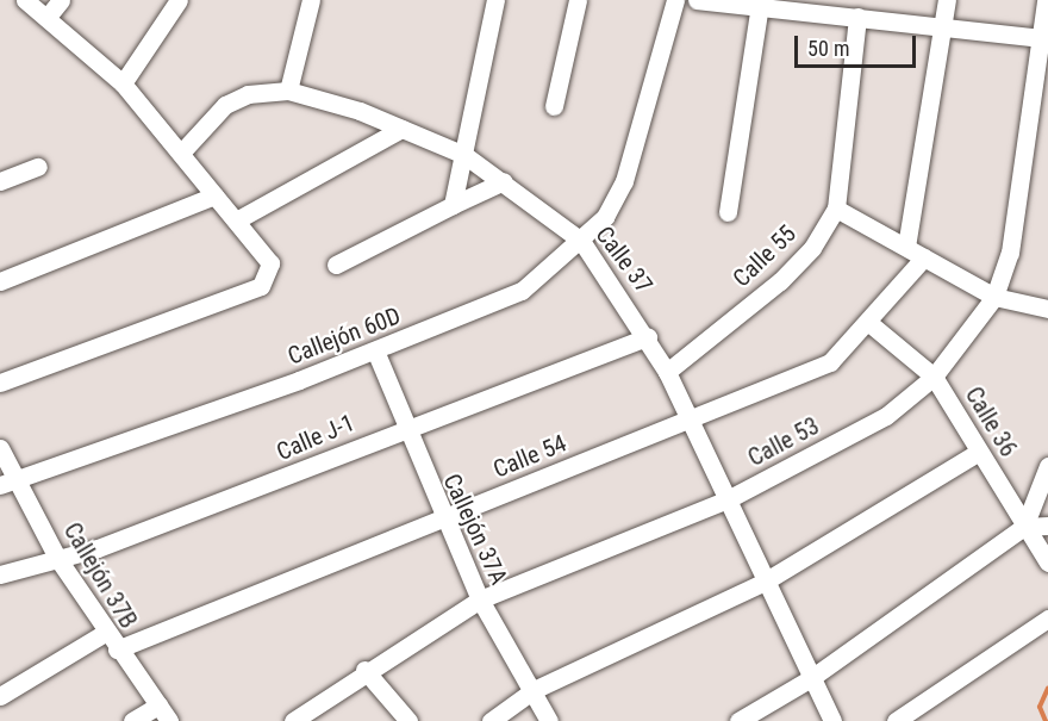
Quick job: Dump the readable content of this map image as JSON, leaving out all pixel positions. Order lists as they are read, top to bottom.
{
  "streets": {
    "street": [
      "Calle 55",
      "Calle 37",
      "Callejón 60D",
      "Calle 36",
      "Calle J-1",
      "Calle 53",
      "Calle 54",
      "Callejón 37A",
      "Callejón 37B"
    ]
  },
  "crossings": [
    ["Calle 55", "Calle 37"],
    ["Calle 37", "Callejón 60D"],
    ["Calle 37", "Calle J-1"],
    ["Calle 37", "Calle 53"],
    ["Calle 37", "Calle 54"],
    ["Callejón 60D", "Callejón 37A"],
    ["Callejón 60D", "Callejón 37B"],
    ["Calle 36", "Calle 53"],
    ["Calle 36", "Calle 54"],
    ["Calle J-1", "Callejón 37A"],
    ["Calle J-1", "Callejón 37B"],
    ["Calle 53", "Callejón 37A"],
    ["Calle 54", "Callejón 37A"],
    ["Calle 54", "Callejón 37B"]
  ],
  "scale_bar": "50 m"
}
